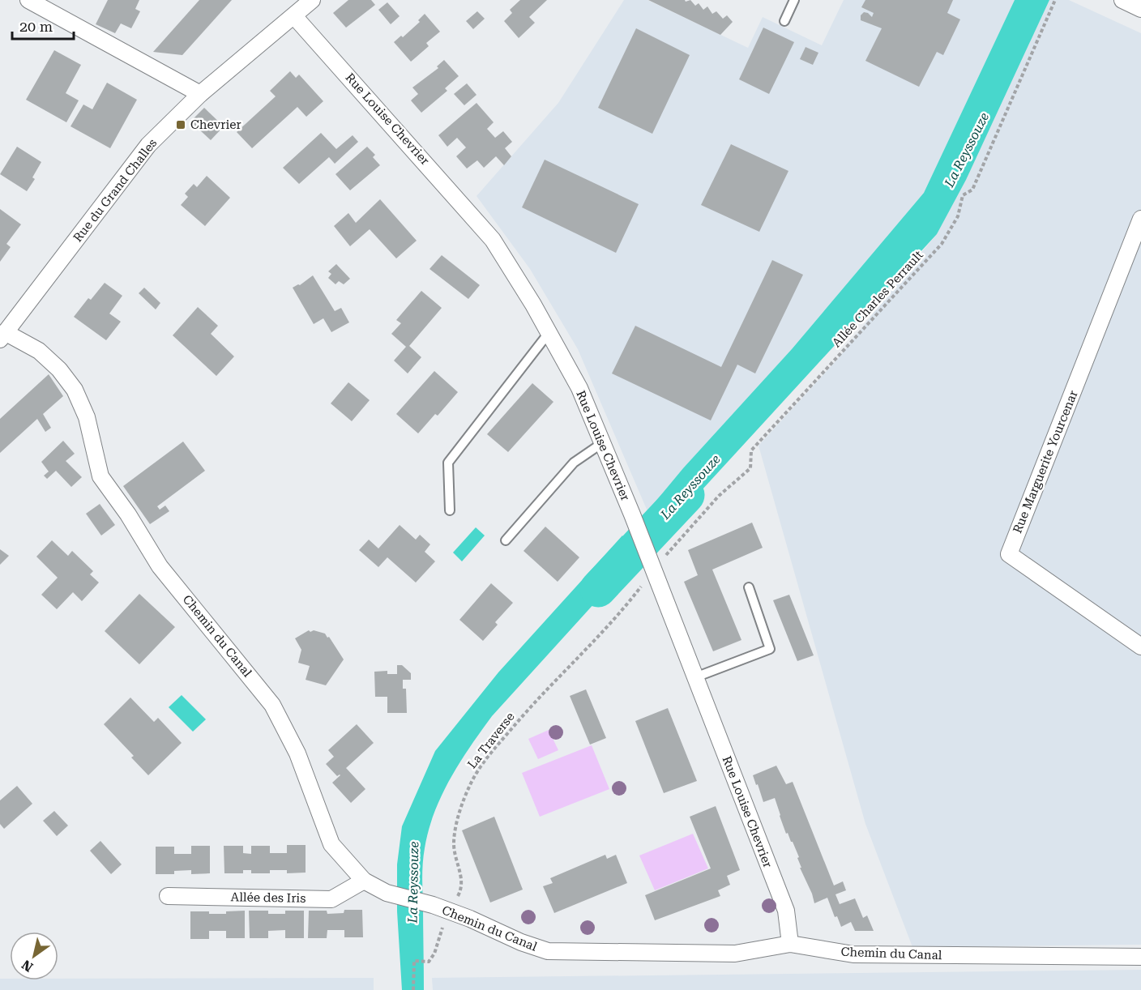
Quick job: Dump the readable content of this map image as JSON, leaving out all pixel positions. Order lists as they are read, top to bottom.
{
  "streets": {
    "street": [
      "Rue Louise Chevrier",
      "Rue du Grand Challes",
      "Rue Marguerite Yourcenar",
      "Chemin du Canal",
      "Allée des Iris"
    ],
    "path": ["Allée Charles Perrault", "La Traverse"]
  },
  "crossings": [
    ["Rue Louise Chevrier", "Rue du Grand Challes"],
    ["Rue Louise Chevrier", "Allée Charles Perrault"],
    ["Rue Louise Chevrier", "Chemin du Canal"],
    ["Rue Louise Chevrier", "La Traverse"],
    ["Rue du Grand Challes", "Chemin du Canal"],
    ["Allée Charles Perrault", "La Traverse"],
    ["Chemin du Canal", "La Traverse"],
    ["Chemin du Canal", "Allée des Iris"]
  ],
  "water": ["La Reyssouze"],
  "places": {
    "transit": ["Chevrier"]
  },
  "scale_bar": "20 m",
  "north": "bottom left"
}
